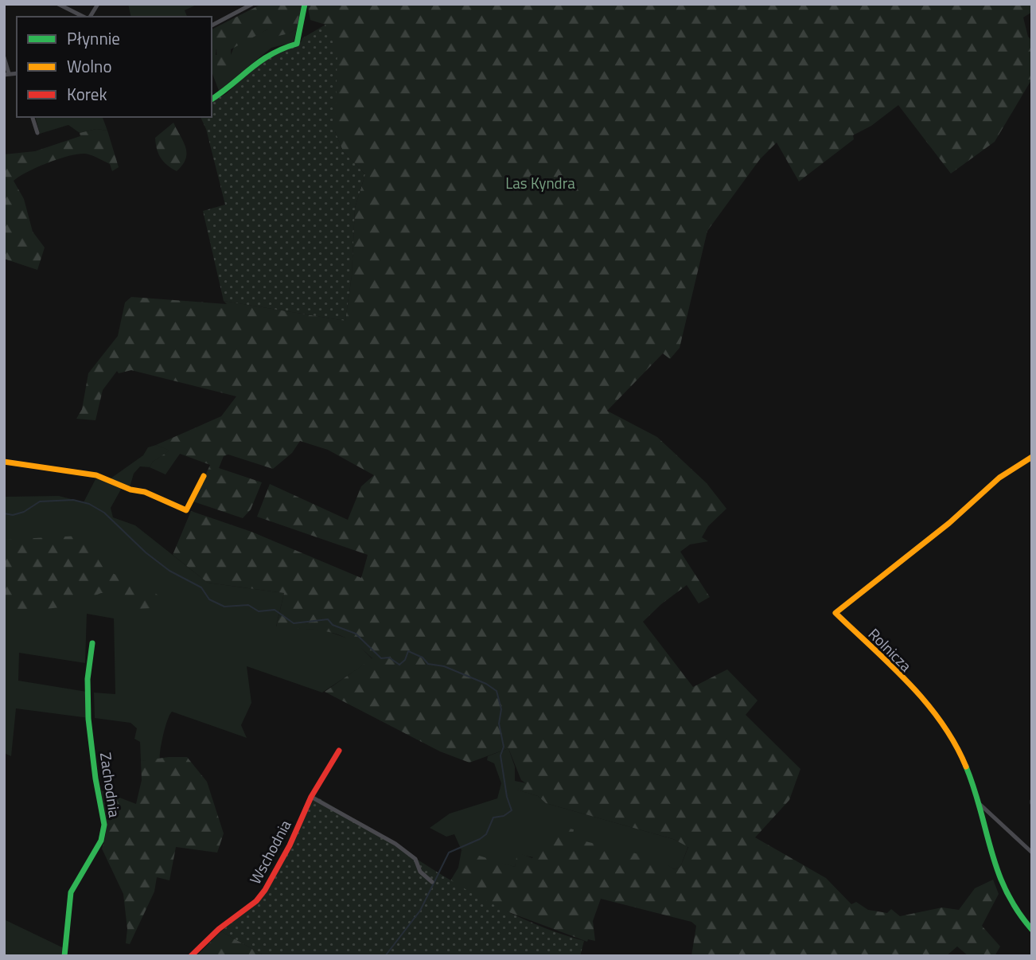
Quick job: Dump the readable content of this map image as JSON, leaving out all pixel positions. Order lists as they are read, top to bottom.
{
  "streets": {
    "street": ["Rolnicza", "Zachodnia", "Wschodnia"]
  },
  "parks": ["Las Kyndra"],
  "legend": ["Płynnie", "Wolno", "Korek"]
}
